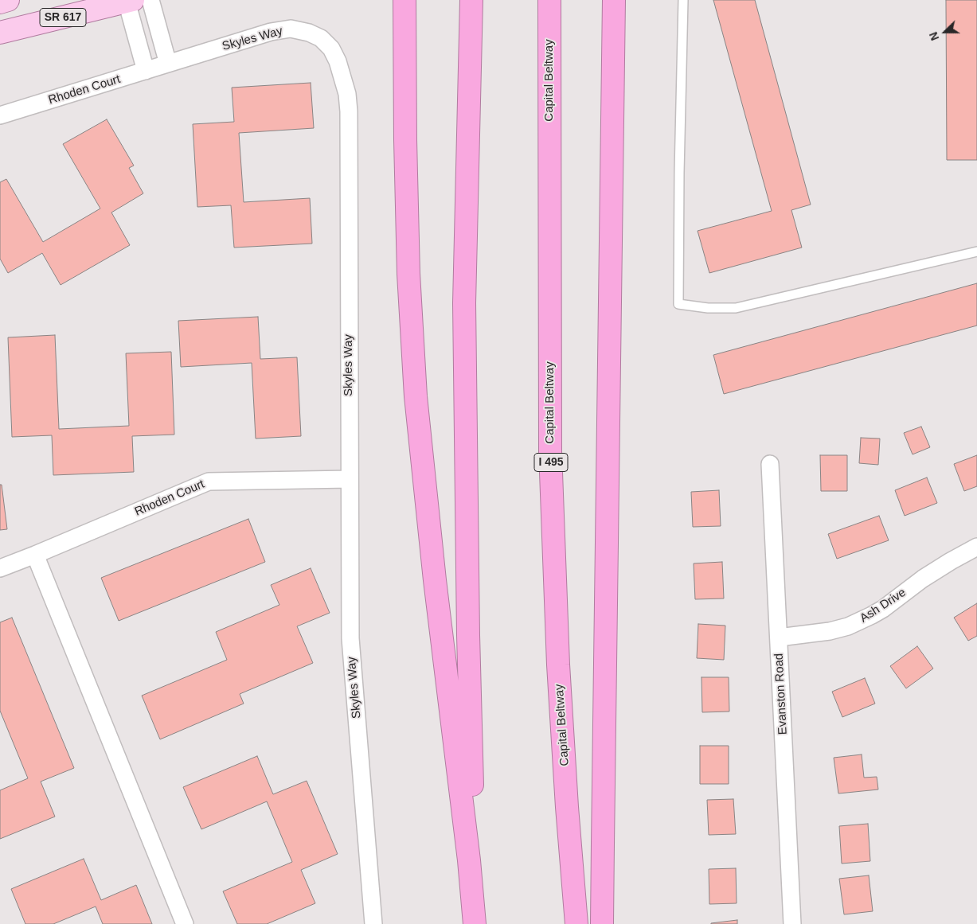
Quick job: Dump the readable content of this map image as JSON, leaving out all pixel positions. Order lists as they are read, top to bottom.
{
  "streets": {
    "highway": ["Capital Beltway", "I 495"],
    "main road": ["SR 617"],
    "street": [
      "Skyles Way",
      "Rhoden Court",
      "Ash Drive",
      "Evanston Road"
    ]
  },
  "crossings": [
    ["Skyles Way", "Rhoden Court"],
    ["Ash Drive", "Evanston Road"]
  ],
  "north": "left"
}
